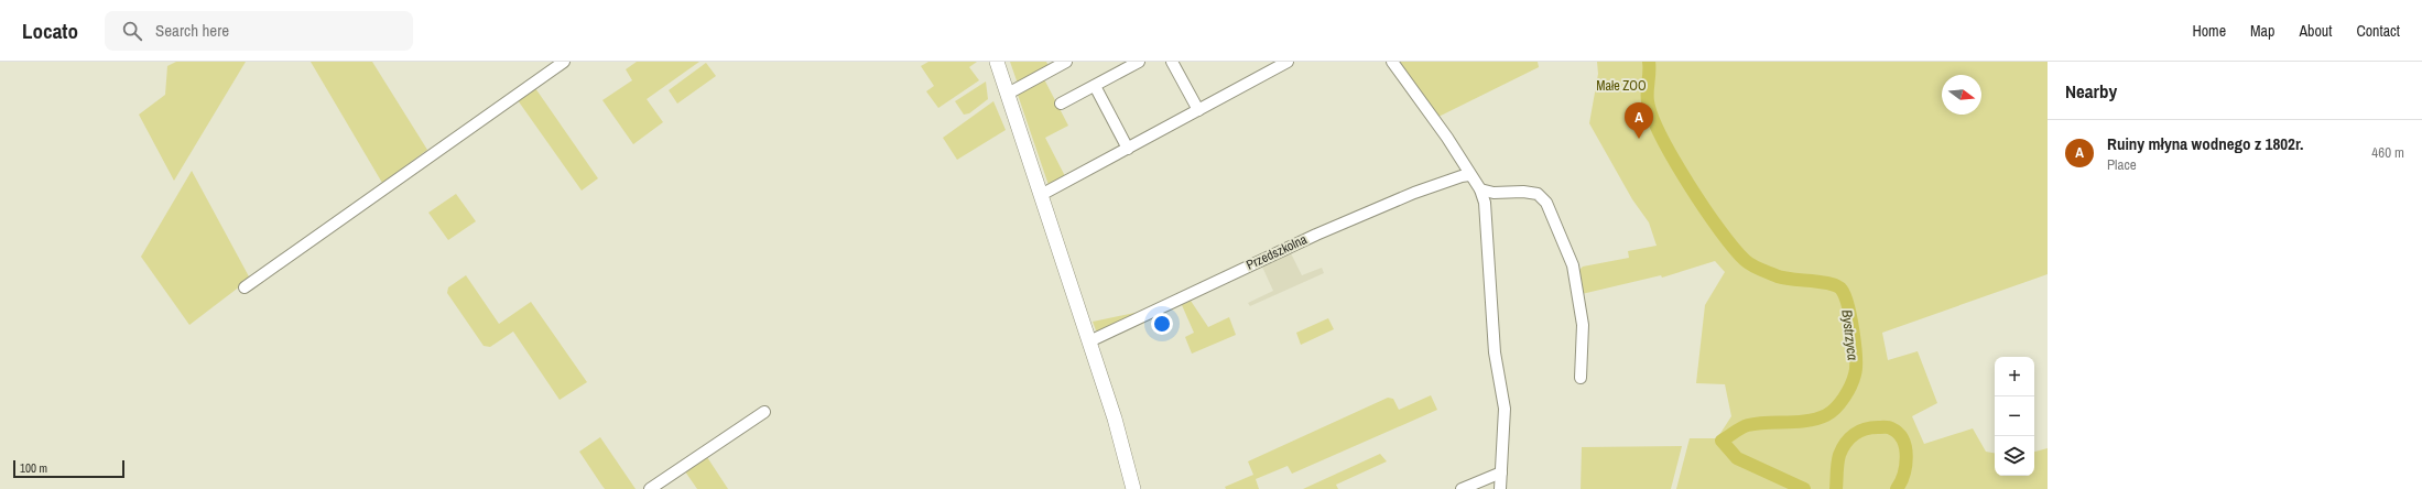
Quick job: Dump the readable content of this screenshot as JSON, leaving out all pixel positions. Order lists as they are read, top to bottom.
{
  "streets": {
    "street": ["Przedszkolna"]
  },
  "water": ["Bystrzyca"],
  "parks": ["Małe ZOO"],
  "scale_bar": "100 m",
  "north": "right",
  "page": {
    "header": "Locato",
    "search": "Search here",
    "nav": [
      "Home",
      "Map",
      "About",
      "Contact"
    ],
    "heading": "Nearby",
    "pins": "A",
    "list": [
      {
        "mark": "A",
        "name": "Ruiny młyna wodnego z 1802r.",
        "note": "Place",
        "value": "460 m"
      }
    ],
    "map_buttons": ["+", "−"],
    "scale": "100 m"
  }
}
